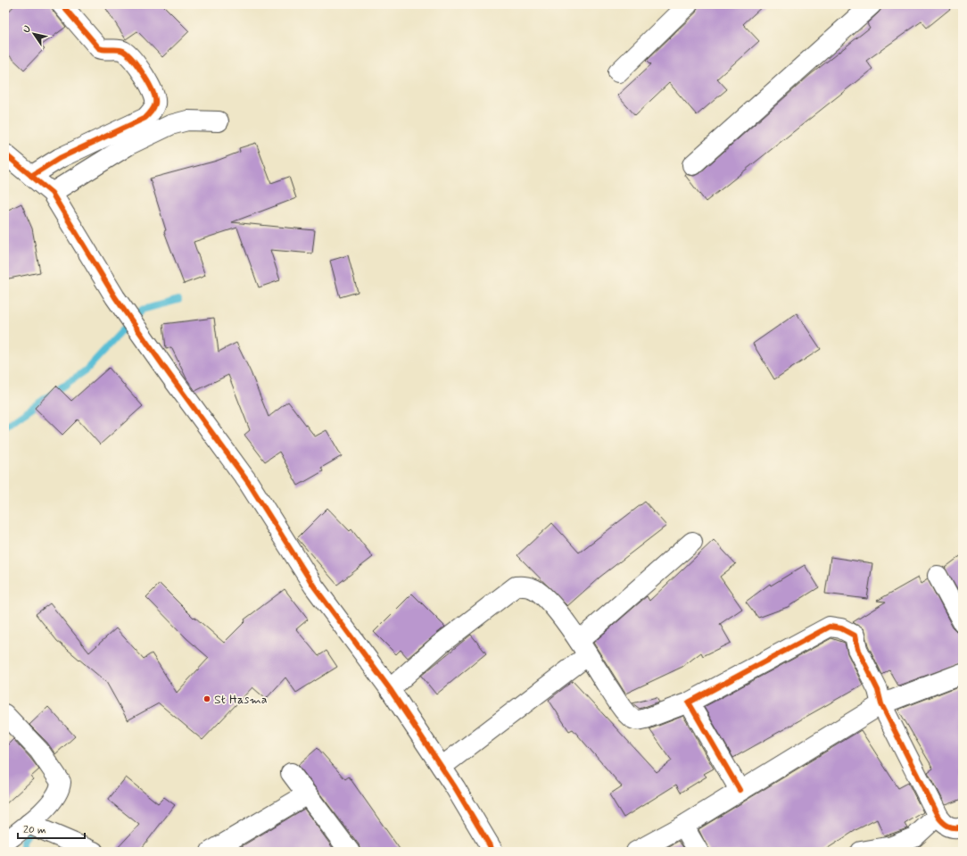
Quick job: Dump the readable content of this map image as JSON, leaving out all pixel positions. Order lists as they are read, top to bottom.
{
  "places": ["St Hasma"],
  "scale_bar": "20 m",
  "north": "top left"
}
